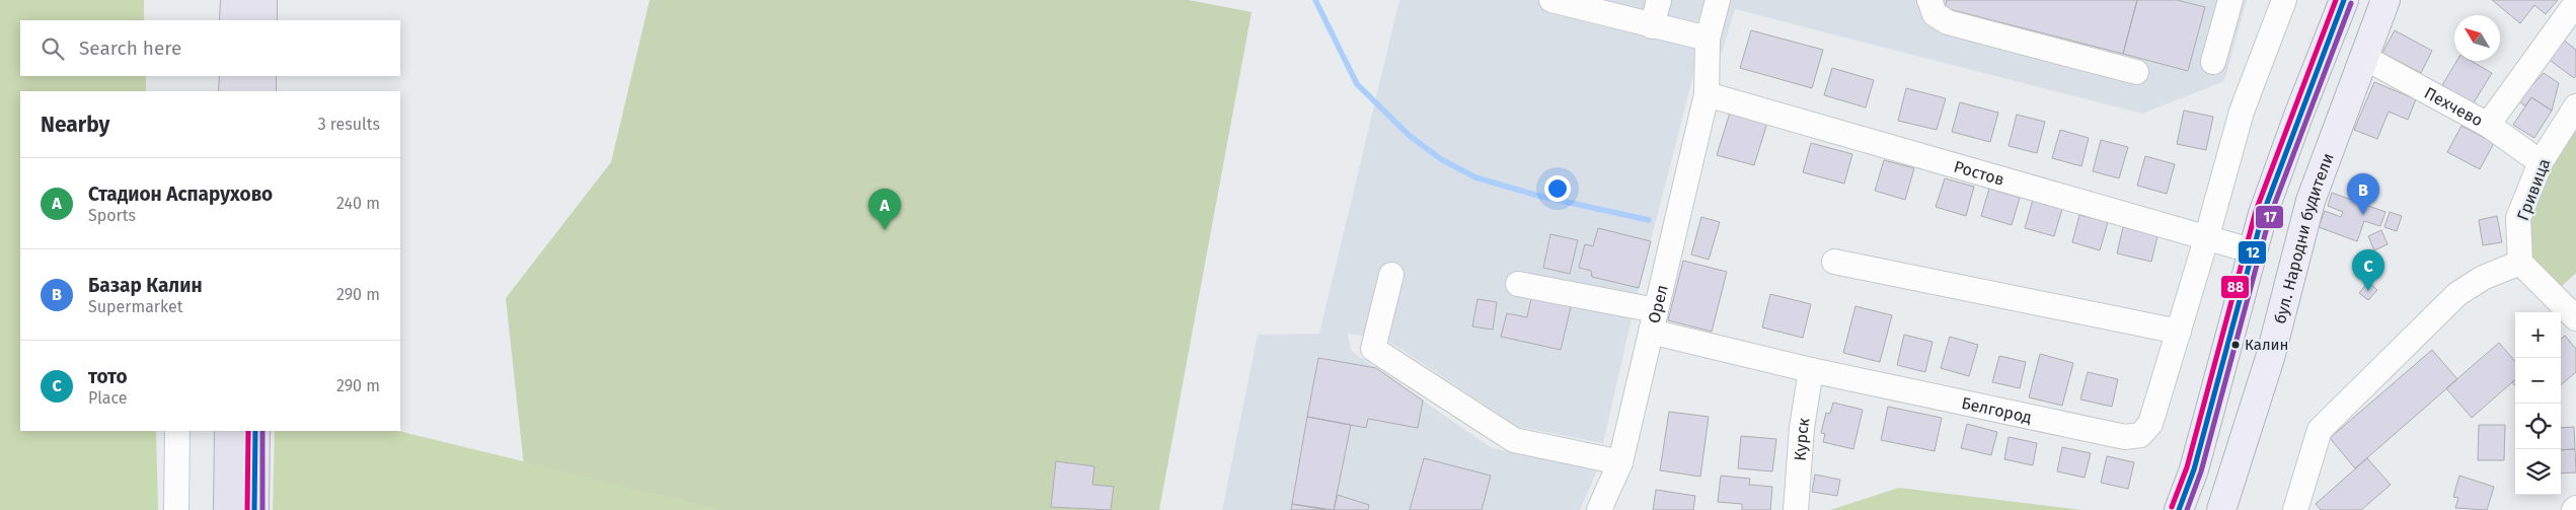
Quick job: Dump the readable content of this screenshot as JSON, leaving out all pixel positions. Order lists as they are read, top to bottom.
{
  "streets": {
    "main road": ["бул. Народни будители"],
    "street": [
      "Пехчево",
      "Ростов",
      "Гривица",
      "Орел",
      "Белгород",
      "Курск"
    ]
  },
  "crossings": [
    ["Пехчево", "Гривица"],
    ["Пехчево", "бул. Народни будители"],
    ["Ростов", "Орел"],
    ["Ростов", "Белгород"],
    ["Орел", "Белгород"],
    ["Белгород", "Курск"]
  ],
  "places": ["Калин"],
  "lines": ["transit line 12", "transit line 88", "transit line 17"],
  "north": "top left",
  "page": {
    "search": "Search here",
    "heading": ["Nearby", "3 results"],
    "list": [
      {
        "mark": "A",
        "name": "Стадион Аспарухово",
        "note": "Sports",
        "value": "240 m"
      },
      {
        "mark": "B",
        "name": "Базар Калин",
        "note": "Supermarket",
        "value": "290 m"
      },
      {
        "mark": "C",
        "name": "тото",
        "note": "Place",
        "value": "290 m"
      }
    ],
    "pins": ["B", "A", "C"],
    "map_buttons": ["+", "−"]
  }
}
